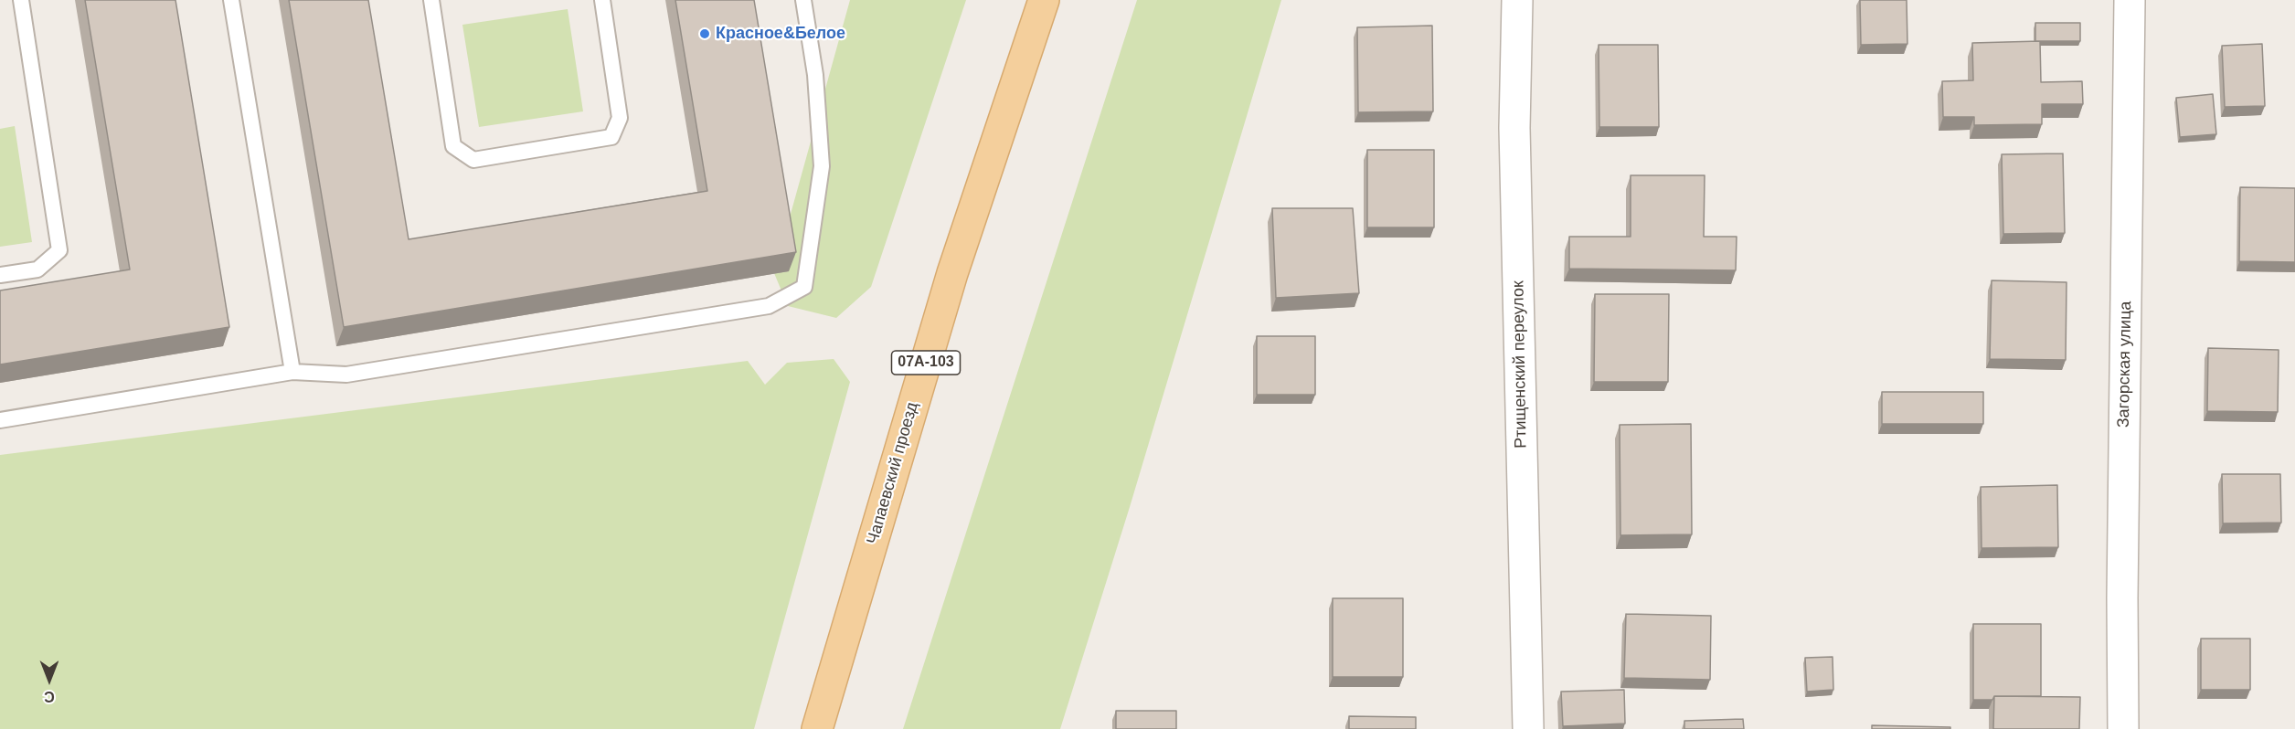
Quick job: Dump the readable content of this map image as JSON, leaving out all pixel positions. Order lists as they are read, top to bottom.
{
  "streets": {
    "main road": ["07А-103", "Чапаевский проезд"],
    "street": ["Ртищенский переулок", "Загорская улица"]
  },
  "places": ["Красное&Белое"],
  "north": "bottom"
}
